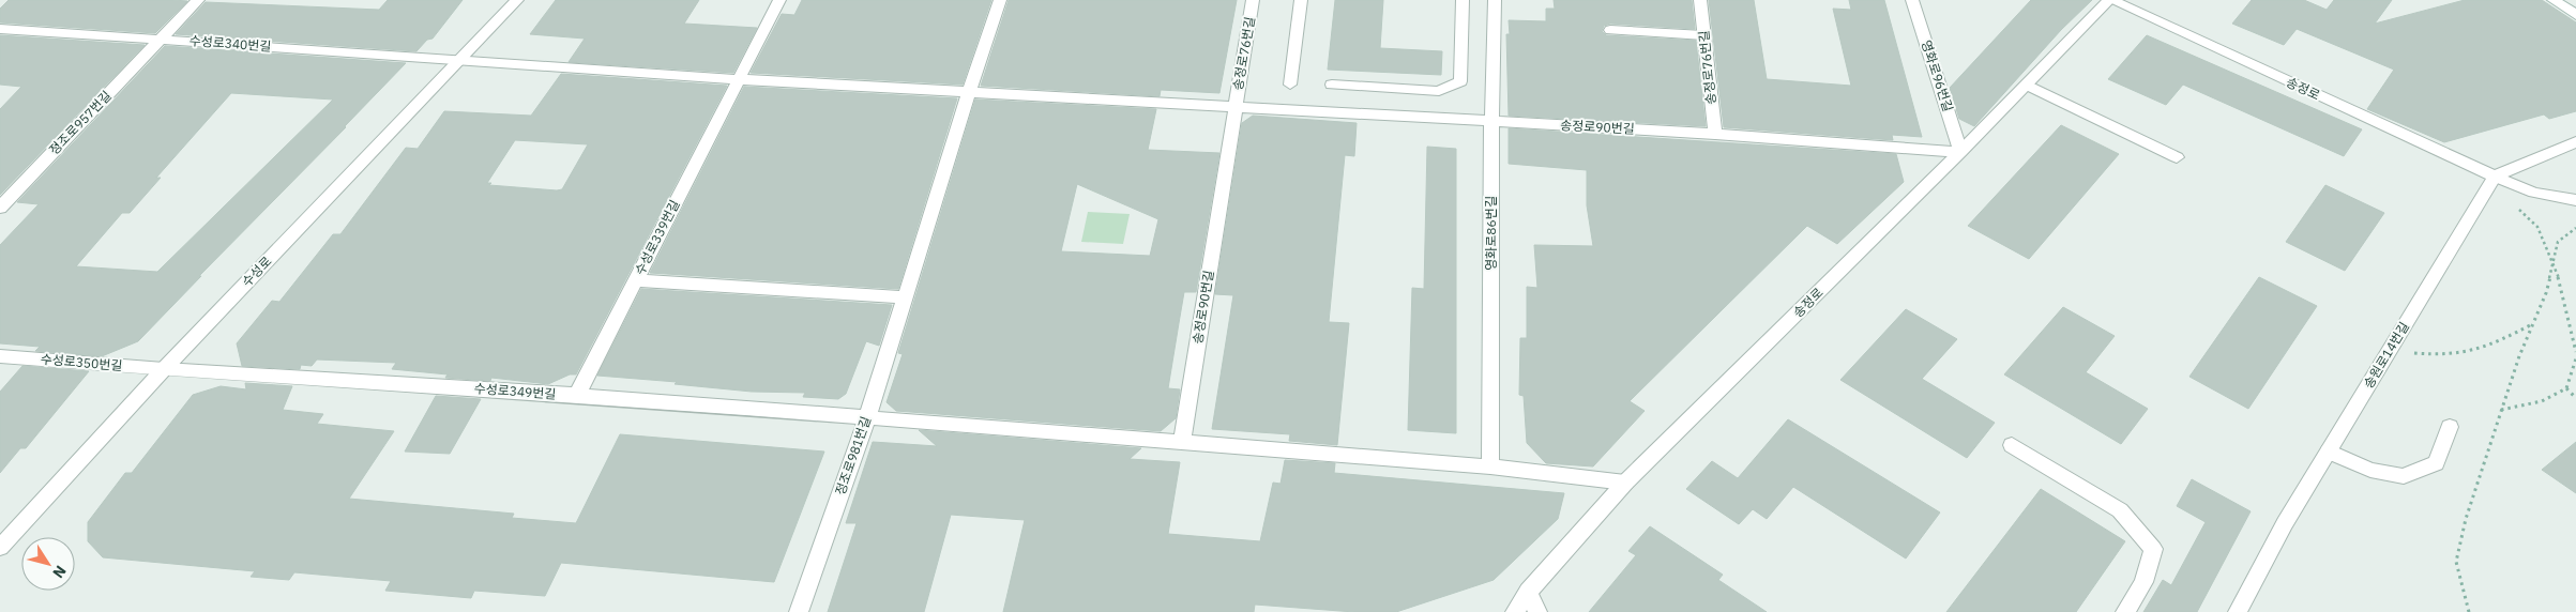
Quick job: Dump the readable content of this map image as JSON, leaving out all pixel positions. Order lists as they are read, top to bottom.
{
  "streets": {
    "street": [
      "수성로340번길",
      "송정로76번길",
      "영화로96번길",
      "송정로",
      "정조로957번길",
      "송정로90번길",
      "영화로86번길",
      "수성로339번길",
      "수성로",
      "송원로14번길",
      "수성로350번길",
      "수성로349번길",
      "정조로981번길"
    ]
  },
  "crossings": [
    ["수성로340번길", "정조로957번길"],
    ["수성로340번길", "수성로"],
    ["송정로76번길", "송정로90번길"],
    ["영화로96번길", "송정로"],
    ["영화로96번길", "송정로90번길"],
    ["송정로", "송정로90번길"],
    ["송정로", "송원로14번길"],
    ["송정로", "수성로349번길"],
    ["송정로90번길", "영화로86번길"],
    ["송정로90번길", "수성로349번길"],
    ["송정로90번길", "정조로981번길"],
    ["영화로86번길", "수성로349번길"],
    ["수성로339번길", "수성로349번길"],
    ["수성로", "수성로350번길"],
    ["수성로", "수성로349번길"],
    ["수성로350번길", "수성로349번길"],
    ["수성로349번길", "정조로981번길"]
  ],
  "north": "bottom right"
}
